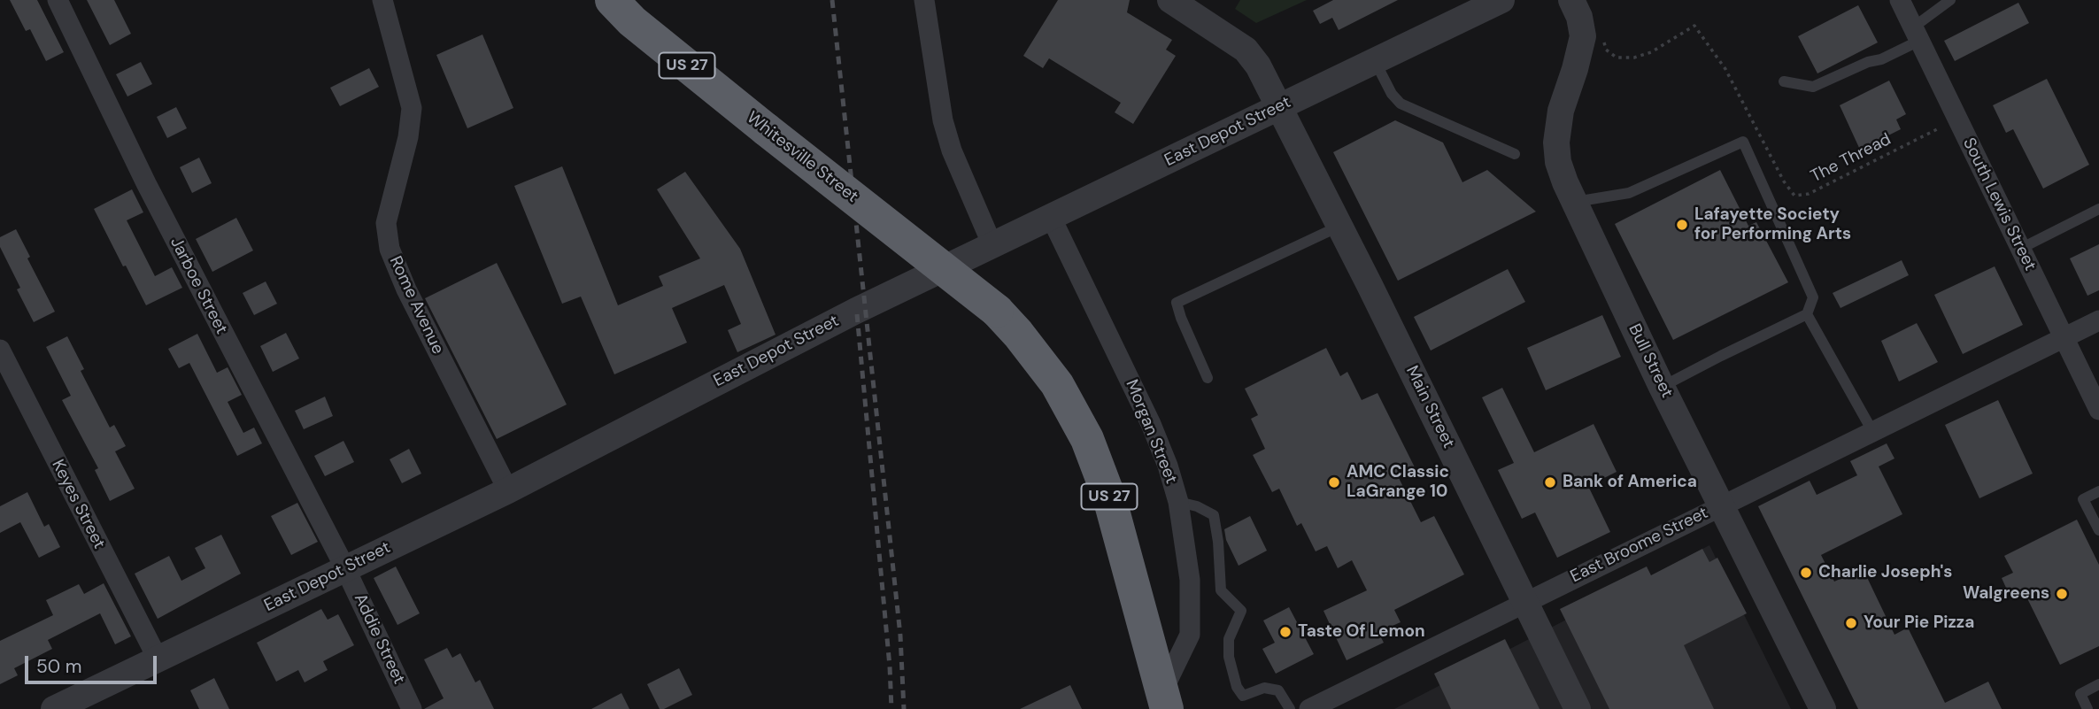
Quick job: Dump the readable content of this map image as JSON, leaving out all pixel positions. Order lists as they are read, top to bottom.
{
  "streets": {
    "highway": ["US 27", "Whitesville Street", "Morgan Street"],
    "street": [
      "East Depot Street",
      "South Lewis Street",
      "Jarboe Street",
      "Rome Avenue",
      "Bull Street",
      "Main Street",
      "Keyes Street",
      "East Broome Street",
      "Addie Street"
    ],
    "path": ["The Thread"]
  },
  "crossings": [
    ["East Depot Street", "Jarboe Street"],
    ["East Depot Street", "Rome Avenue"],
    ["East Depot Street", "Main Street"],
    ["East Depot Street", "Morgan Street"],
    ["East Depot Street", "Keyes Street"],
    ["East Depot Street", "Addie Street"],
    ["Whitesville Street", "Morgan Street"],
    ["The Thread", "South Lewis Street"],
    ["South Lewis Street", "East Broome Street"],
    ["Jarboe Street", "Addie Street"],
    ["Bull Street", "East Broome Street"],
    ["Main Street", "East Broome Street"]
  ],
  "places": [
    "Lafayette Society for Performing Arts",
    "AMC Classic LaGrange 10",
    "Bank of America",
    "Charlie Joseph's",
    "Walgreens",
    "Your Pie Pizza",
    "Taste Of Lemon"
  ],
  "scale_bar": "50 m"
}
